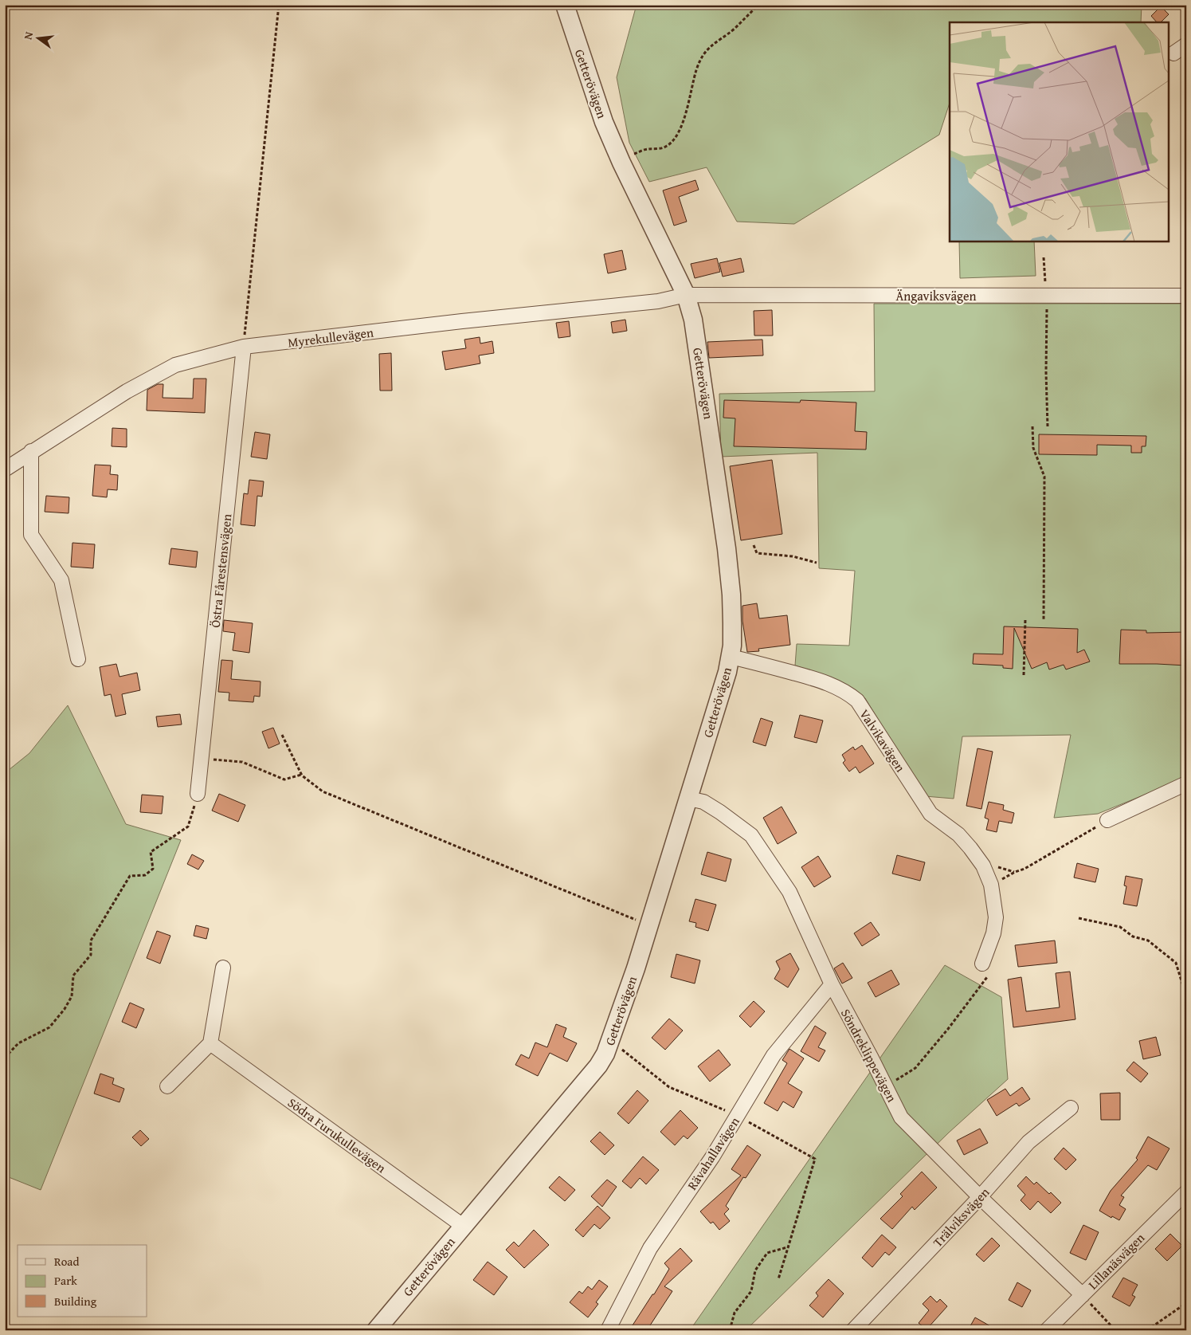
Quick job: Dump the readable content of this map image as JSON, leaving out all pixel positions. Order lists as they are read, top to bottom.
{
  "streets": {
    "street": [
      "Getterövägen",
      "Ängaviksvägen",
      "Myrekullevägen",
      "Östra Fårestensvägen",
      "Valvikavägen",
      "Söndreklippevägen",
      "Södra Furukullevägen",
      "Rävahallavägen",
      "Trälviksvägen",
      "Lillanäsvägen"
    ]
  },
  "crossings": [
    ["Getterövägen", "Ängaviksvägen"],
    ["Getterövägen", "Myrekullevägen"],
    ["Getterövägen", "Valvikavägen"],
    ["Getterövägen", "Söndreklippevägen"],
    ["Getterövägen", "Södra Furukullevägen"],
    ["Ängaviksvägen", "Myrekullevägen"],
    ["Myrekullevägen", "Östra Fårestensvägen"],
    ["Söndreklippevägen", "Rävahallavägen"],
    ["Söndreklippevägen", "Trälviksvägen"],
    ["Söndreklippevägen", "Lillanäsvägen"]
  ],
  "legend": ["Road", "Park", "Building"],
  "north": "left"
}
